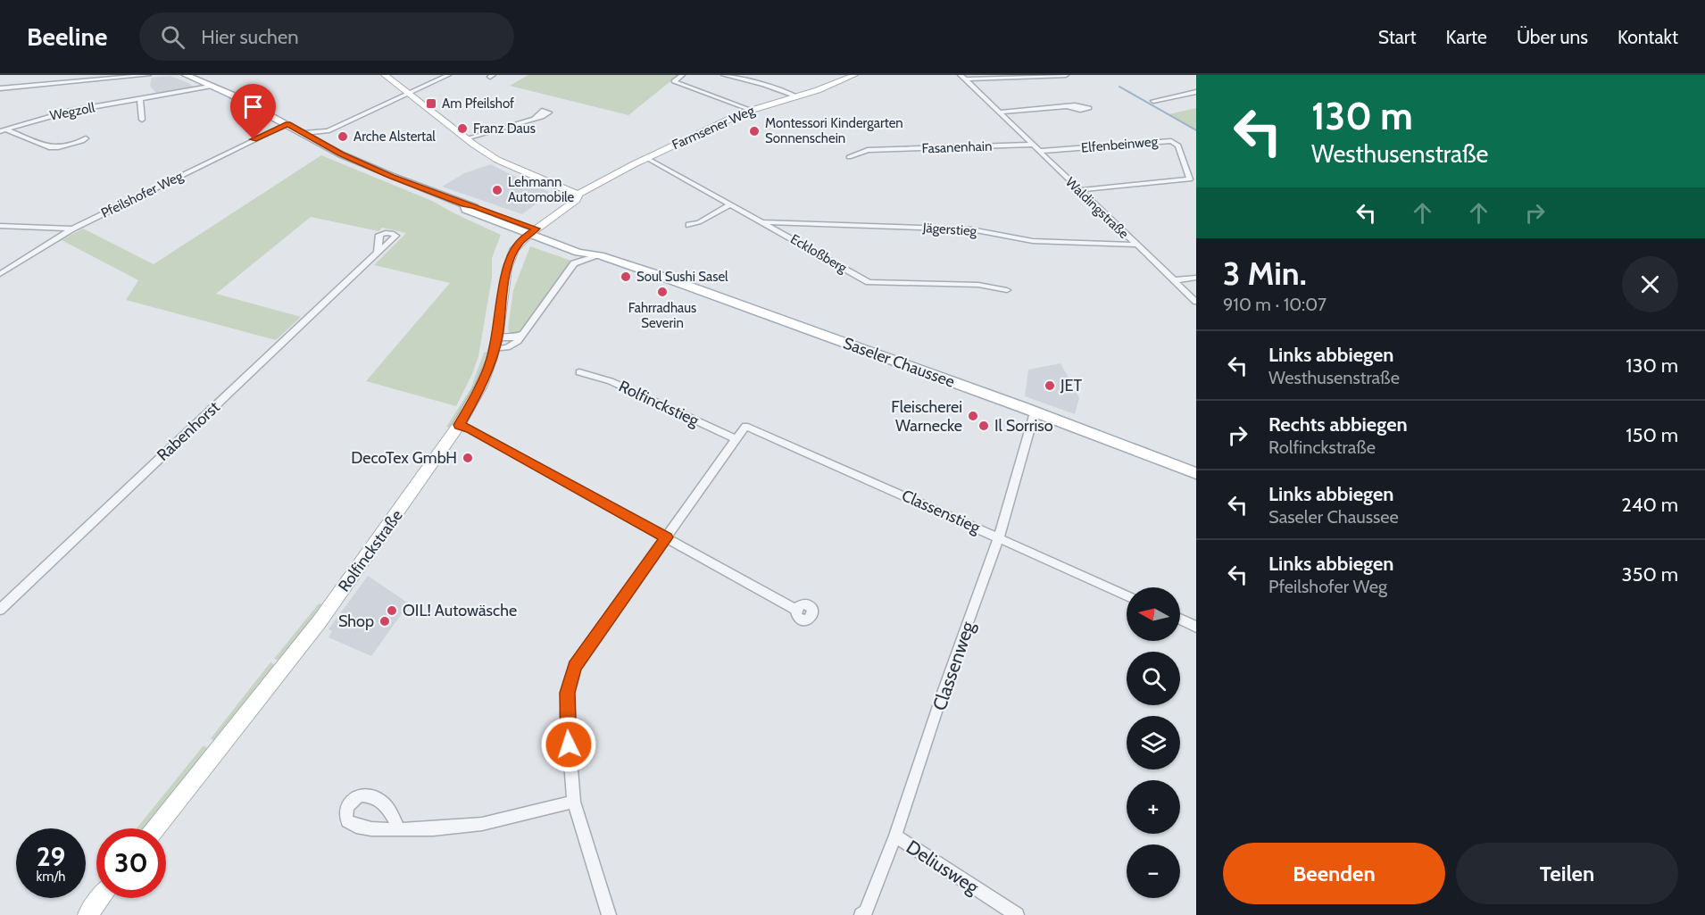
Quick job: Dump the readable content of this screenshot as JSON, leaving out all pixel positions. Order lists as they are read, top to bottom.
{
  "streets": {
    "main road": ["Farmsener Weg", "Saseler Chaussee", "Rolfinckstraße"],
    "street": [
      "Wegzoll",
      "Elfenbeinweg",
      "Fasanenhain",
      "Pfeilshofer Weg",
      "Waldingstraße",
      "Jägerstieg",
      "Eckloßberg",
      "Rolfinckstieg",
      "Rabenhorst",
      "Classenstieg",
      "Classenweg",
      "Deliusweg"
    ]
  },
  "crossings": [
    ["Wegzoll", "Saseler Chaussee"],
    ["Farmsener Weg", "Eckloßberg"],
    ["Farmsener Weg", "Saseler Chaussee"],
    ["Farmsener Weg", "Rolfinckstraße"],
    ["Elfenbeinweg", "Waldingstraße"],
    ["Fasanenhain", "Waldingstraße"],
    ["Pfeilshofer Weg", "Saseler Chaussee"],
    ["Waldingstraße", "Jägerstieg"],
    ["Jägerstieg", "Eckloßberg"],
    ["Saseler Chaussee", "Rolfinckstraße"],
    ["Saseler Chaussee", "Classenweg"],
    ["Rolfinckstieg", "Classenstieg"],
    ["Classenstieg", "Classenweg"],
    ["Classenweg", "Deliusweg"]
  ],
  "places": {
    "transit": ["Am Pfeilshof"],
    "other": [
      "Franz Daus",
      "Montessori Kindergarten Sonnenschein",
      "Arche Alstertal",
      "Lehmann Automobile",
      "Soul Sushi Sasel",
      "Fahrradhaus Severin",
      "JET",
      "Fleischerei Warnecke",
      "Il Sorriso",
      "DecoTex GmbH",
      "OIL! Autowäsche",
      "Shop"
    ]
  },
  "north": "left",
  "page": {
    "header": "Beeline",
    "search": "Hier suchen",
    "nav": [
      "Start",
      "Karte",
      "Über uns",
      "Kontakt"
    ],
    "turn": ["130 m", "Westhusenstraße"],
    "heading": ["3 Min.", "910 m · 10:07"],
    "list": [
      {
        "name": "Links abbiegen",
        "note": "Westhusenstraße",
        "value": "130 m"
      },
      {
        "name": "Rechts abbiegen",
        "note": "Rolfinckstraße",
        "value": "150 m"
      },
      {
        "name": "Links abbiegen",
        "note": "Saseler Chaussee",
        "value": "240 m"
      },
      {
        "name": "Links abbiegen",
        "note": "Pfeilshofer Weg",
        "value": "350 m"
      }
    ],
    "map_buttons": ["+", "−"],
    "speed": "29 km/h",
    "limit": "30",
    "buttons": ["Beenden", "Teilen"]
  }
}
